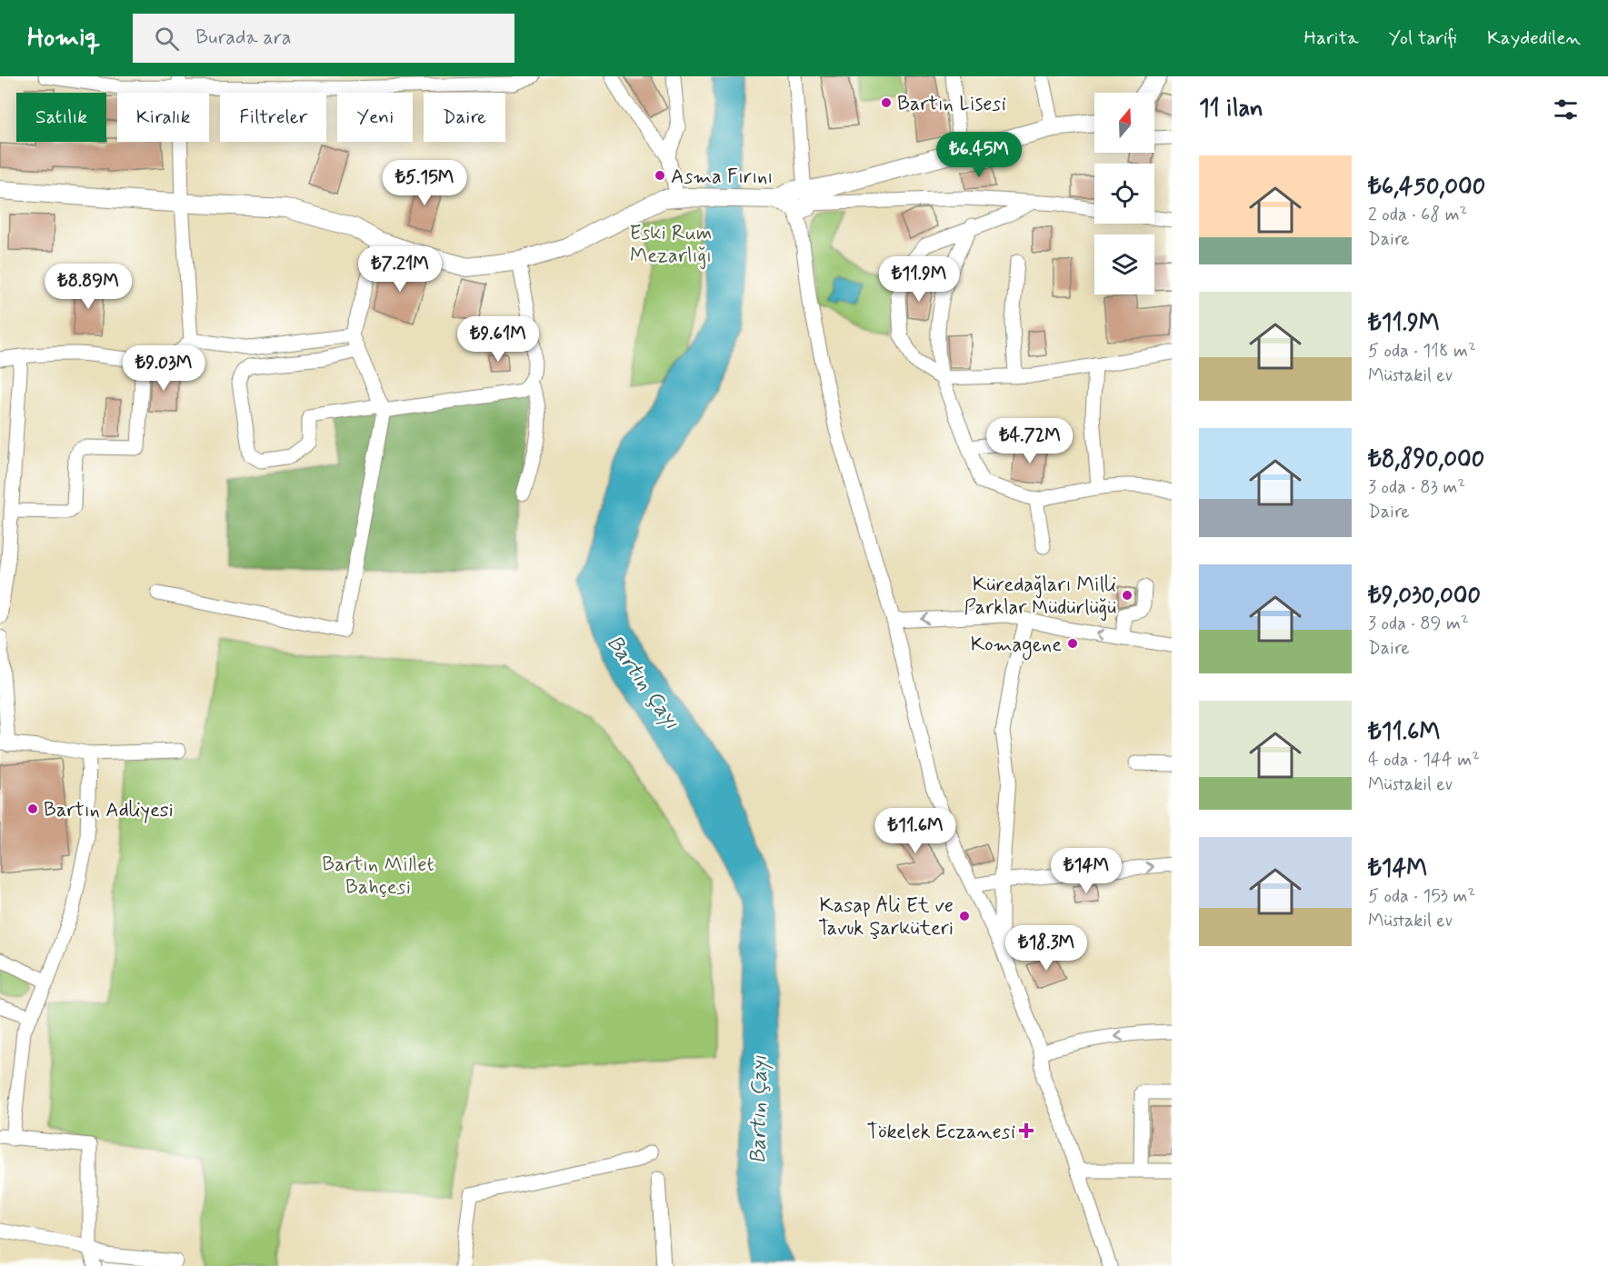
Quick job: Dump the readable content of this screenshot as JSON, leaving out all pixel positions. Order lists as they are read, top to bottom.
{
  "water": ["Bartın Çayı"],
  "parks": ["Eski Rum Mezarlığı", "Bartın Millet Bahçesi"],
  "places": {
    "other": [
      "Bartın Lisesi",
      "Asma Fırını",
      "Küredağları Milli Parklar Müdürlüğü",
      "Komagene",
      "Bartın Adliyesi",
      "Kasap Ali Et ve Tavuk Şarküteri"
    ],
    "health": ["Tökelek Eczanesi"]
  },
  "north": "top",
  "page": {
    "header": "Homiq",
    "search": "Burada ara",
    "nav": ["Harita", "Yol tarifi", "Kaydedilen"],
    "heading": "11 ilan",
    "chip": [
      "Satılık",
      "Kiralık",
      "Filtreler",
      "Yeni",
      "Daire"
    ],
    "price": [
      "₺6.45M",
      "₺5.15M",
      "₺7.21M",
      "₺11.9M",
      "₺8.89M",
      "₺9.61M",
      "₺9.03M",
      "₺4.72M",
      "₺11.6M",
      "₺14M",
      "₺18.3M"
    ],
    "list": [
      {
        "name": "₺6,450,000",
        "note": "2 oda · 68 m² · Daire"
      },
      {
        "name": "₺11.9M",
        "note": "5 oda · 118 m² · Müstakil ev"
      },
      {
        "name": "₺8,890,000",
        "note": "3 oda · 83 m² · Daire"
      },
      {
        "name": "₺9,030,000",
        "note": "3 oda · 89 m² · Daire"
      },
      {
        "name": "₺11.6M",
        "note": "4 oda · 144 m² · Müstakil ev"
      },
      {
        "name": "₺14M",
        "note": "5 oda · 153 m² · Müstakil ev"
      }
    ]
  }
}
